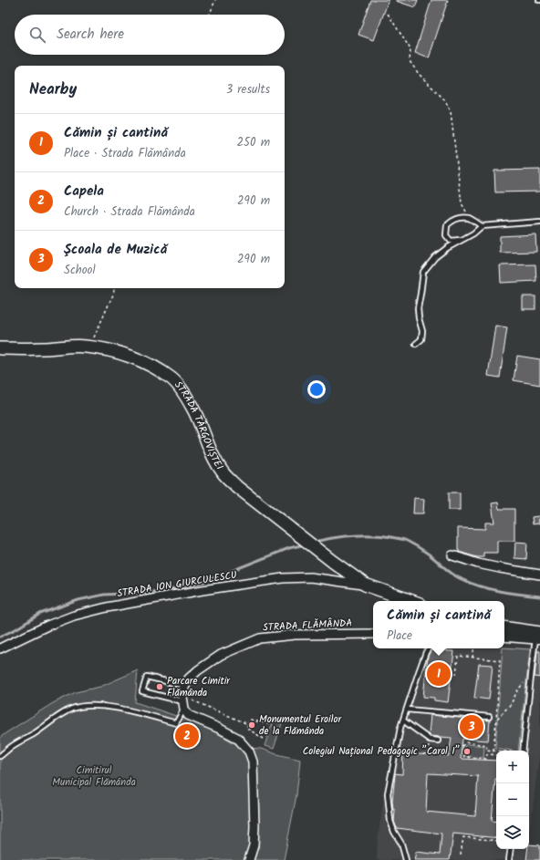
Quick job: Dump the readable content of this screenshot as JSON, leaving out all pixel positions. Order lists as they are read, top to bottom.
{
  "streets": {
    "main road": ["STRADA TÂRGOVIȘTEI"],
    "street": ["STRADA ION GIURCULESCU", "STRADA FLĂMÂNDA"]
  },
  "crossings": [
    ["STRADA TÂRGOVIȘTEI", "STRADA ION GIURCULESCU"]
  ],
  "parks": ["Cimitirul Municipal Flămânda"],
  "places": ["Parcare Cimitir Flămânda", "Monumentul Eroilor de la Flămânda", "Colegiul Național Pedagogic ”Carol I”"],
  "page": {
    "search": "Search here",
    "heading": ["Nearby", "3 results"],
    "list": [
      {
        "mark": "1",
        "name": "Cămin și cantină",
        "note": "Place · Strada Flămânda",
        "value": "250 m"
      },
      {
        "mark": "2",
        "name": "Capela",
        "note": "Church · Strada Flămânda",
        "value": "290 m"
      },
      {
        "mark": "3",
        "name": "Şcoala de Muzică",
        "note": "School",
        "value": "290 m"
      }
    ],
    "popup": ["Cămin și cantină", "Place"],
    "pins": ["1", "3", "2"],
    "map_buttons": ["+", "−"]
  }
}
